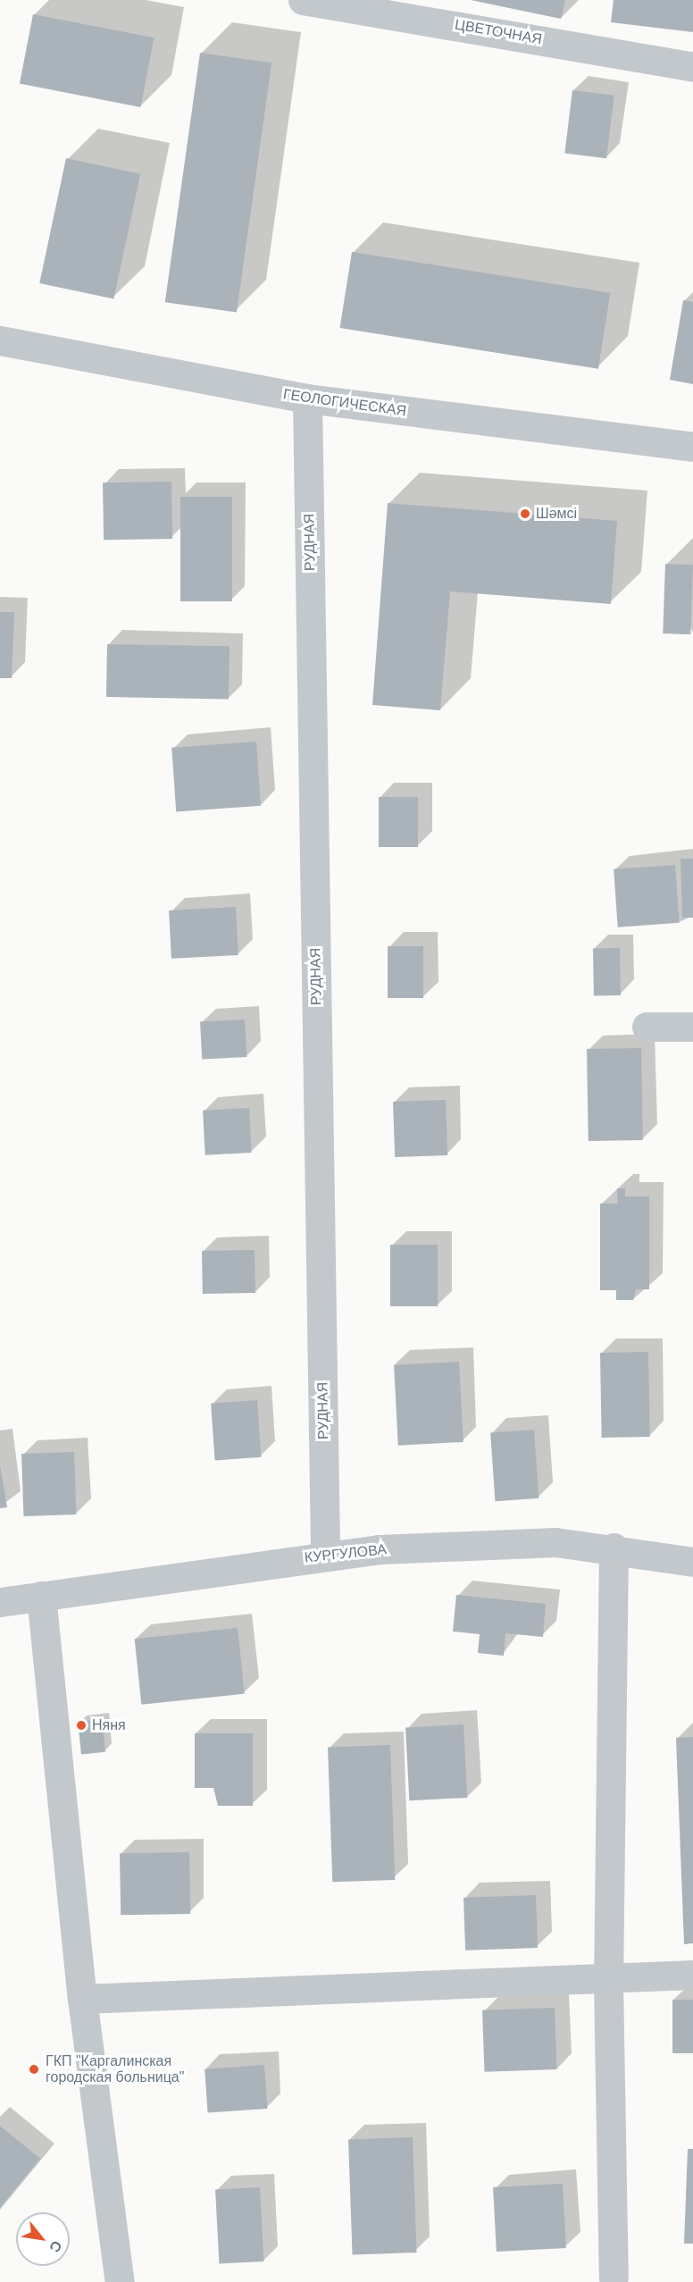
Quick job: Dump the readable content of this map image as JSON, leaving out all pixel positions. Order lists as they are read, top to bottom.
{
  "streets": {
    "street": [
      "ЦВЕТОЧНАЯ",
      "ГЕОЛОГИЧЕСКАЯ",
      "РУДНАЯ",
      "КУРГУЛОВА"
    ]
  },
  "crossings": [
    ["ГЕОЛОГИЧЕСКАЯ", "РУДНАЯ"],
    ["РУДНАЯ", "КУРГУЛОВА"]
  ],
  "places": ["Шәмсі", "Няня", "ГКП \"Каргалинская городская больница\""],
  "north": "bottom right"
}
